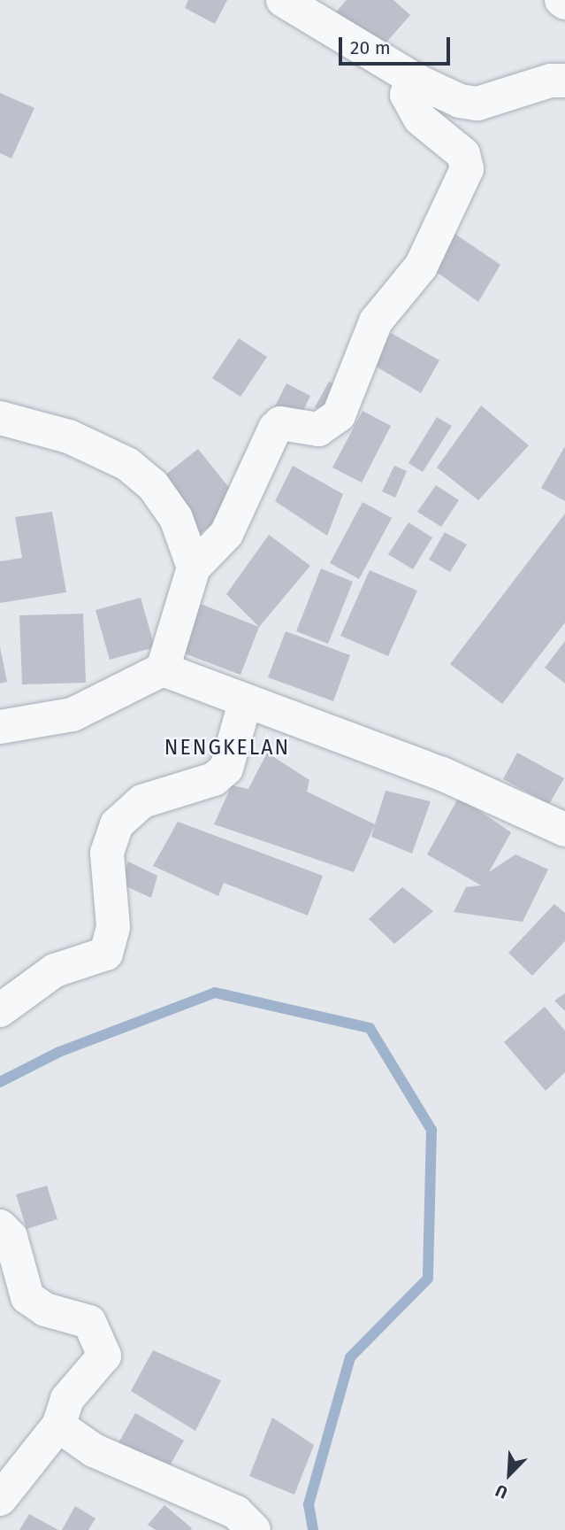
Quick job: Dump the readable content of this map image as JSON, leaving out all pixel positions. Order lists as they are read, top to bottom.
{
  "districts": ["NENGKELAN"],
  "scale_bar": "20 m",
  "north": "bottom left"
}
